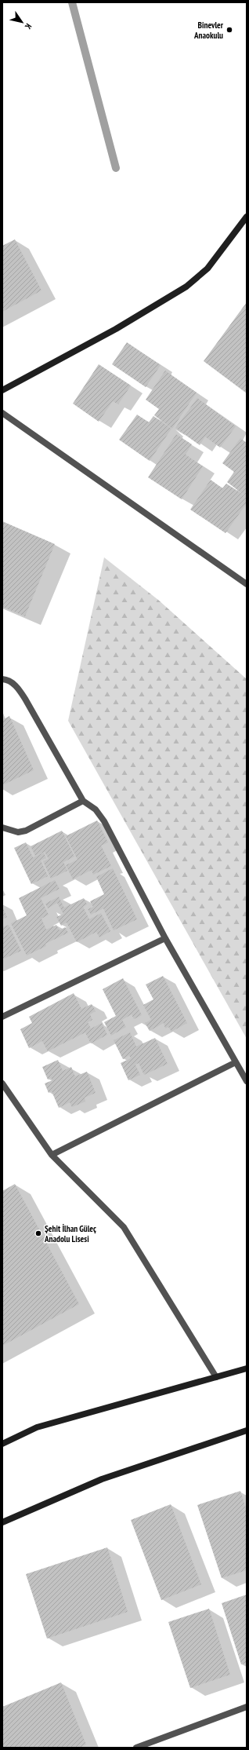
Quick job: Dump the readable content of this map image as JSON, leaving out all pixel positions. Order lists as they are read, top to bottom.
{
  "places": ["Binevler Anaokulu", "Şehit İlhan Güleç Anadolu Lisesi"],
  "north": "bottom right"
}
